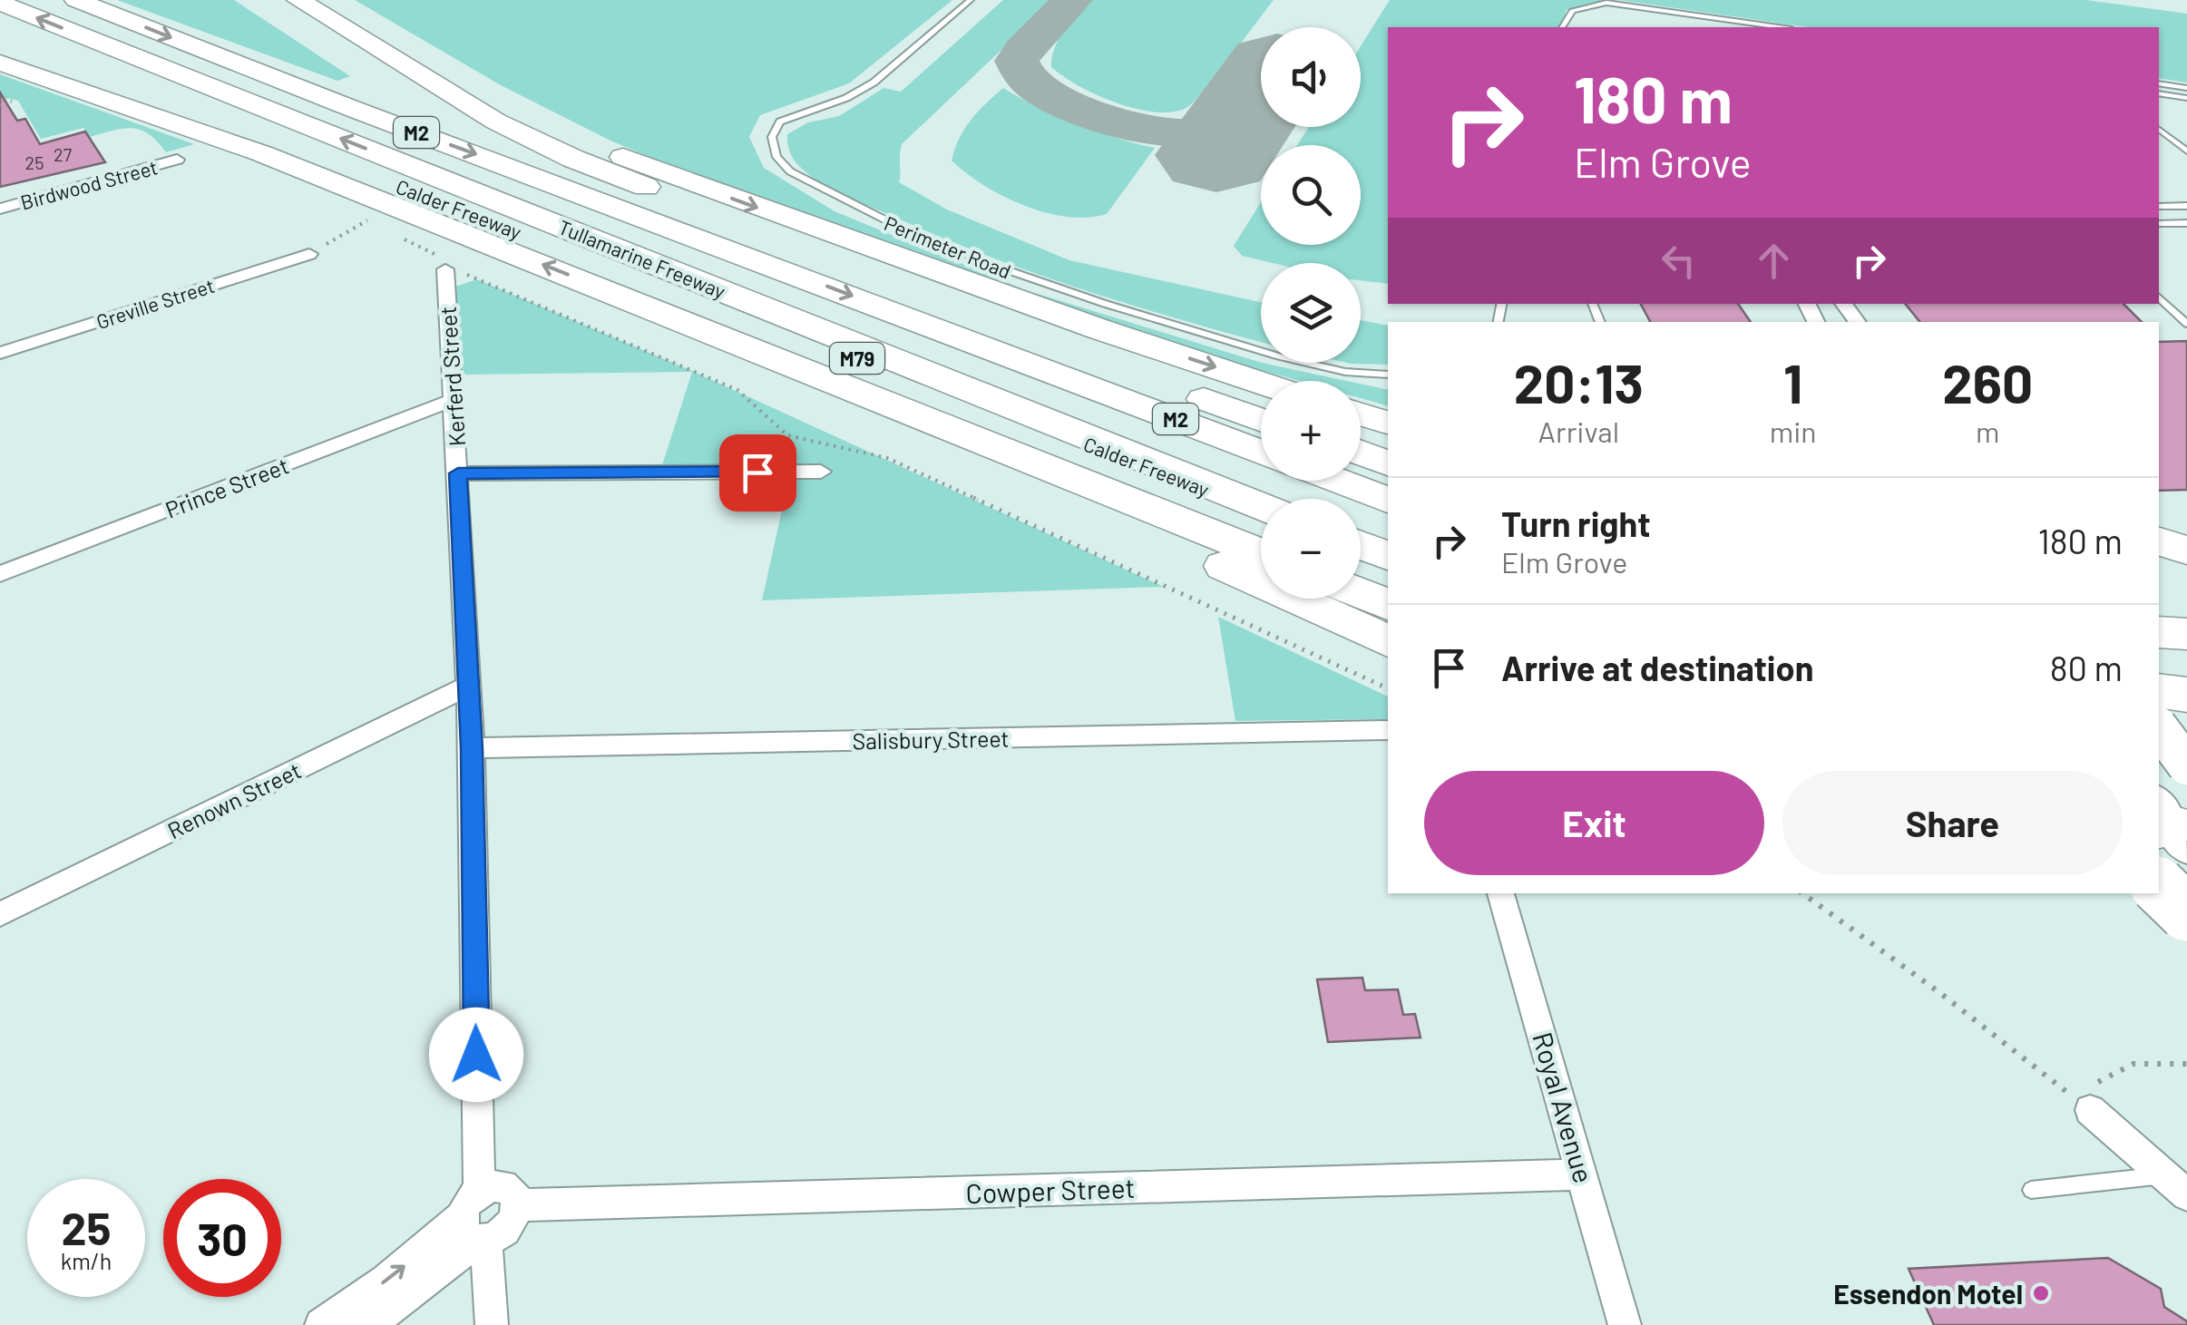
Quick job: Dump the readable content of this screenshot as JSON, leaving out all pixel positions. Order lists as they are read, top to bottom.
{
  "streets": {
    "highway": [
      "M2",
      "Calder Freeway",
      "Tullamarine Freeway",
      "M79"
    ],
    "street": [
      "Birdwood Street",
      "Greville Street",
      "Kerferd Street",
      "Prince Street",
      "Salisbury Street",
      "Renown Street",
      "Royal Avenue",
      "Cowper Street"
    ],
    "lane": ["Perimeter Road"]
  },
  "crossings": [
    ["Kerferd Street", "Prince Street"],
    ["Kerferd Street", "Salisbury Street"],
    ["Kerferd Street", "Renown Street"],
    ["Royal Avenue", "Cowper Street"]
  ],
  "places": ["Essendon Motel"],
  "house_numbers": ["27", "25"],
  "page": {
    "map_buttons": ["+", "−"],
    "turn": ["180 m", "Elm Grove"],
    "eta": [
      "20:13",
      "Arrival",
      "1",
      "min",
      "260",
      "m"
    ],
    "list": [
      {
        "name": "Turn right",
        "note": "Elm Grove",
        "value": "180 m"
      },
      {
        "name": "Arrive at destination",
        "value": "80 m"
      }
    ],
    "buttons": ["Exit", "Share"],
    "speed": "25 km/h",
    "limit": "30"
  }
}
